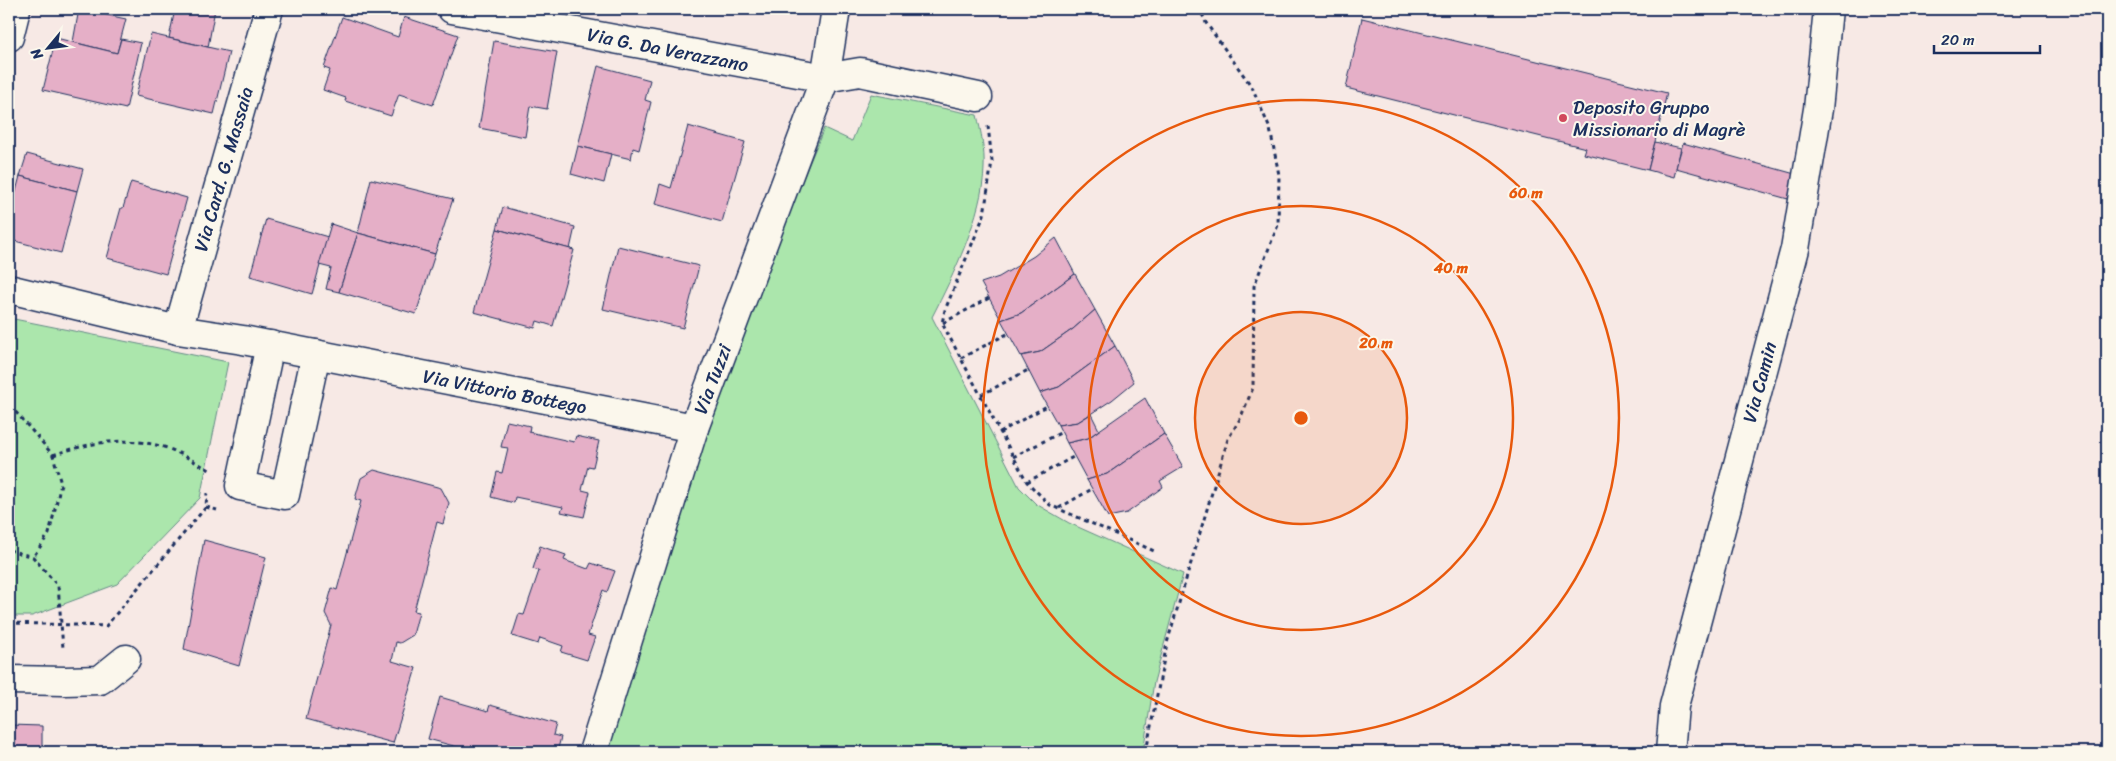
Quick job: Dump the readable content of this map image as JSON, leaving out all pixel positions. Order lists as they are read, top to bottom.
{
  "streets": {
    "street": [
      "Via G. Da Verazzano",
      "Via Card. G. Massaia",
      "Via Tuzzi",
      "Via Camin",
      "Via Vittorio Bottego"
    ]
  },
  "crossings": [
    ["Via G. Da Verazzano", "Via Tuzzi"],
    ["Via Card. G. Massaia", "Via Vittorio Bottego"],
    ["Via Tuzzi", "Via Vittorio Bottego"]
  ],
  "places": ["Deposito Gruppo Missionario di Magrè"],
  "scale_bar": "20 m",
  "north": "bottom left",
  "rings": ["60 m", "40 m", "20 m"]
}
